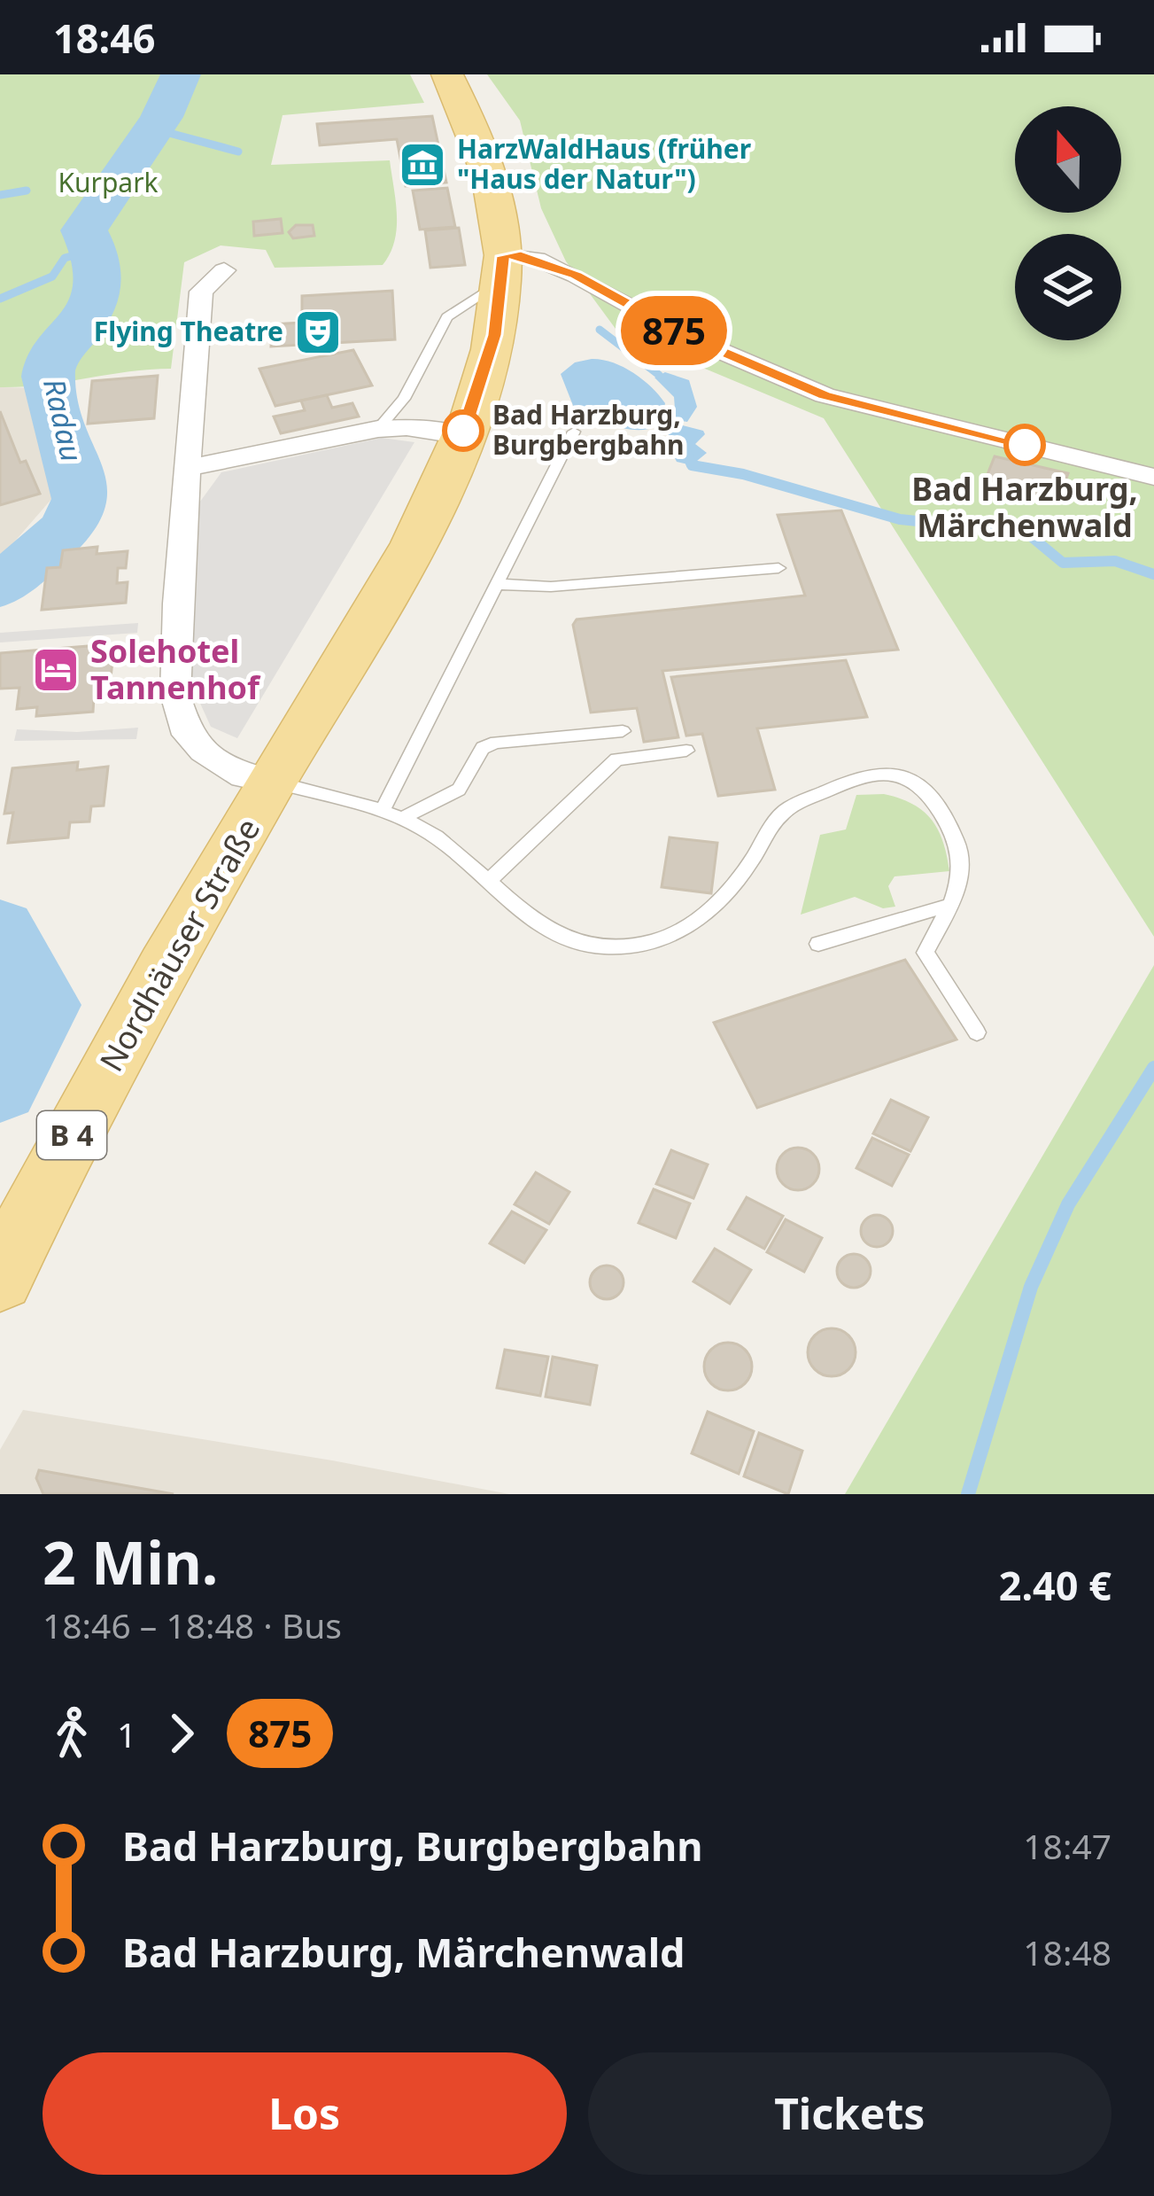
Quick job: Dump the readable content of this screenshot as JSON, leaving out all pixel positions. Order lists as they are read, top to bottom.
{
  "streets": {
    "main road": ["Nordhäuser Straße", "B 4"]
  },
  "water": ["Radau"],
  "parks": ["Kurpark"],
  "places": {
    "museum": ["HarzWaldHaus (früher \"Haus der Natur\")"],
    "theatre": ["Flying Theatre"],
    "other": ["Bad Harzburg, Burgbergbahn", "Bad Harzburg, Märchenwald"],
    "hotel": ["Solehotel Tannenhof"]
  },
  "lines": ["bus line 875"],
  "north": "top",
  "page": {
    "status": "18:46",
    "on_map": "875",
    "heading": ["2 Min.", "18:46 – 18:48 · Bus", "2.40 €"],
    "legs": ["1", "875"],
    "list": [
      {
        "name": "Bad Harzburg, Burgbergbahn",
        "value": "18:47"
      },
      {
        "name": "Bad Harzburg, Märchenwald",
        "value": "18:48"
      }
    ],
    "buttons": ["Los", "Tickets"]
  }
}
